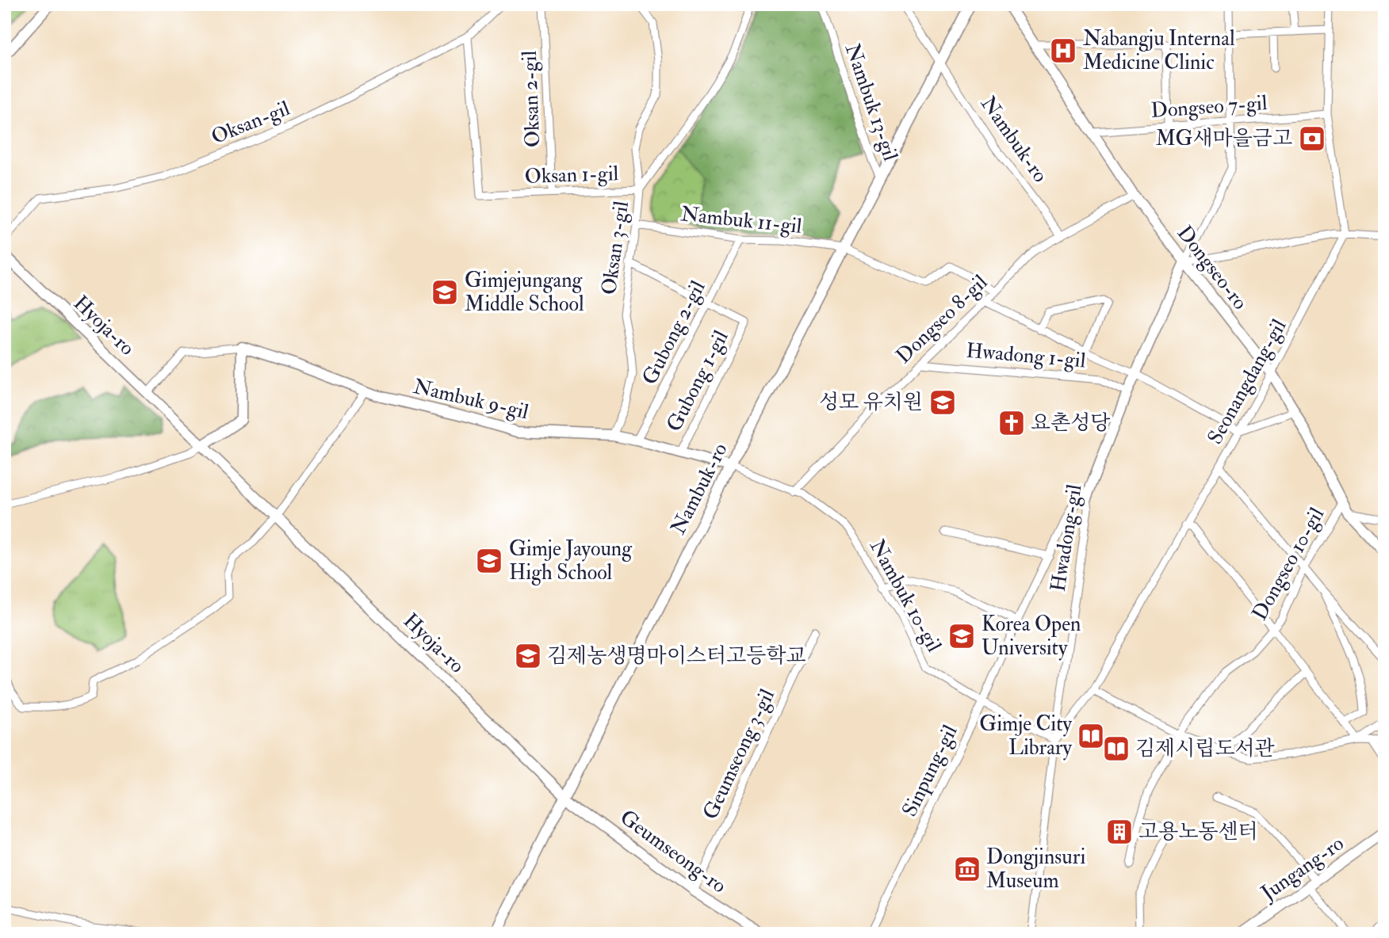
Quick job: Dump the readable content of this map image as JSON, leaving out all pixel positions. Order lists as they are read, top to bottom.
{
  "streets": {
    "street": [
      "Oksan 2-gil",
      "Nambuk 13-gil",
      "Dongseo 7-gil",
      "Oksan-gil",
      "Nambuk-ro",
      "Oksan 1-gil",
      "Nambuk 11-gil",
      "Oksan 3-gil",
      "Dongseo-ro",
      "Dongseo 8-gil",
      "Hyoja-ro",
      "Gubong 2-gil",
      "Hwadong 1-gil",
      "Gubong 1-gil",
      "Seonangdang-gil",
      "Nambuk 9-gil",
      "Hwadong-gil",
      "Dongseo 10-gil",
      "Nambuk 10-gil",
      "Geumseong 3-gil",
      "Sinpung-gil",
      "Geumseong-ro",
      "Jungang-ro"
    ]
  },
  "crossings": [
    ["Oksan 2-gil", "Oksan 1-gil"],
    ["Nambuk 13-gil", "Nambuk-ro"],
    ["Dongseo 7-gil", "Dongseo-ro"],
    ["Oksan-gil", "Oksan 1-gil"],
    ["Nambuk-ro", "Nambuk 11-gil"],
    ["Nambuk-ro", "Dongseo 8-gil"],
    ["Nambuk-ro", "Hyoja-ro"],
    ["Nambuk-ro", "Nambuk 9-gil"],
    ["Nambuk-ro", "Nambuk 10-gil"],
    ["Nambuk-ro", "Geumseong-ro"],
    ["Oksan 1-gil", "Oksan 3-gil"],
    ["Nambuk 11-gil", "Oksan 3-gil"],
    ["Nambuk 11-gil", "Dongseo 8-gil"],
    ["Nambuk 11-gil", "Gubong 2-gil"],
    ["Oksan 3-gil", "Gubong 1-gil"],
    ["Oksan 3-gil", "Nambuk 9-gil"],
    ["Dongseo-ro", "Dongseo 8-gil"],
    ["Dongseo-ro", "Seonangdang-gil"],
    ["Dongseo-ro", "Hwadong-gil"],
    ["Dongseo-ro", "Dongseo 10-gil"],
    ["Dongseo 8-gil", "Hwadong 1-gil"],
    ["Dongseo 8-gil", "Nambuk 10-gil"],
    ["Hyoja-ro", "Geumseong-ro"],
    ["Gubong 2-gil", "Gubong 1-gil"],
    ["Gubong 2-gil", "Nambuk 9-gil"],
    ["Hwadong 1-gil", "Hwadong-gil"],
    ["Gubong 1-gil", "Nambuk 9-gil"],
    ["Seonangdang-gil", "Hwadong-gil"],
    ["Seonangdang-gil", "Nambuk 10-gil"],
    ["Nambuk 9-gil", "Nambuk 10-gil"],
    ["Hwadong-gil", "Nambuk 10-gil"],
    ["Hwadong-gil", "Sinpung-gil"],
    ["Nambuk 10-gil", "Sinpung-gil"],
    ["Geumseong 3-gil", "Geumseong-ro"]
  ],
  "places": {
    "hospital": ["Nabangju Internal Medicine Clinic"],
    "bank": ["MG새마을금고"],
    "school or university": [
      "Gimjejungang Middle School",
      "성모 유치원",
      "Gimje Jayoung High School",
      "Korea Open University",
      "김제농생명마이스터고등학교"
    ],
    "church": ["요촌성당"],
    "library": ["Gimje City Library", "김제시립도서관"],
    "building": ["고용노동센터"],
    "museum": ["Dongjinsuri Museum"]
  }
}
